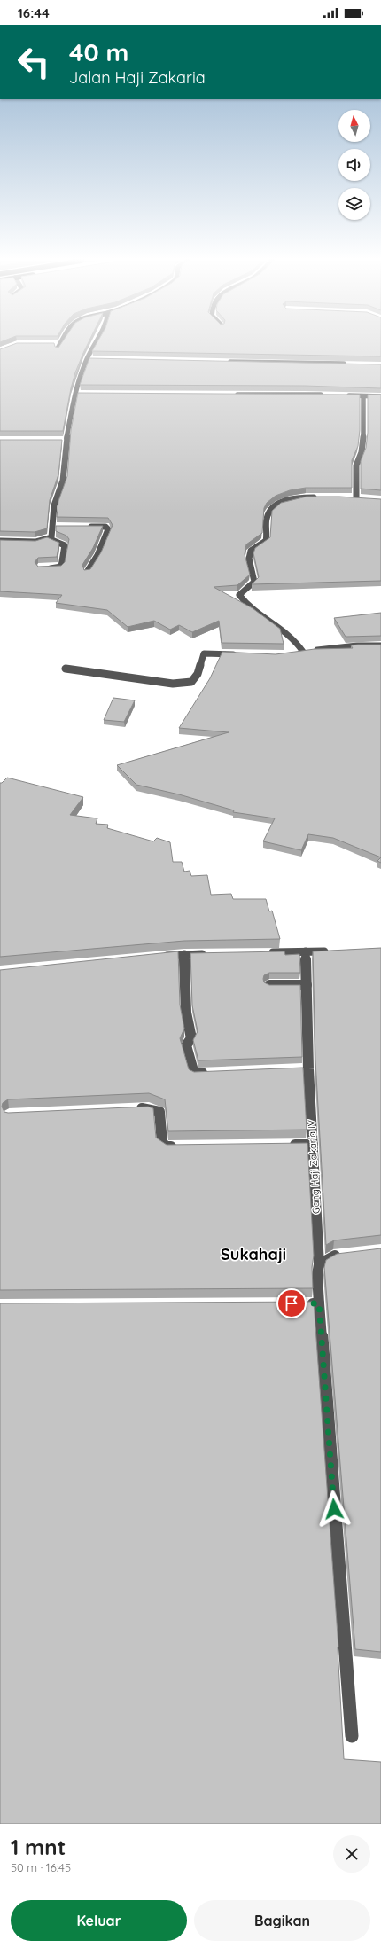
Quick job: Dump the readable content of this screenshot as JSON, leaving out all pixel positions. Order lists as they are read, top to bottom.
{
  "streets": {
    "street": ["Gang Haji Zakaria IV"]
  },
  "districts": ["Sukahaji"],
  "north": "top",
  "page": {
    "status": "16:44",
    "turn": ["40 m", "Jalan Haji Zakaria"],
    "heading": ["1 mnt", "50 m · 16:45"],
    "buttons": ["Keluar", "Bagikan"]
  }
}
